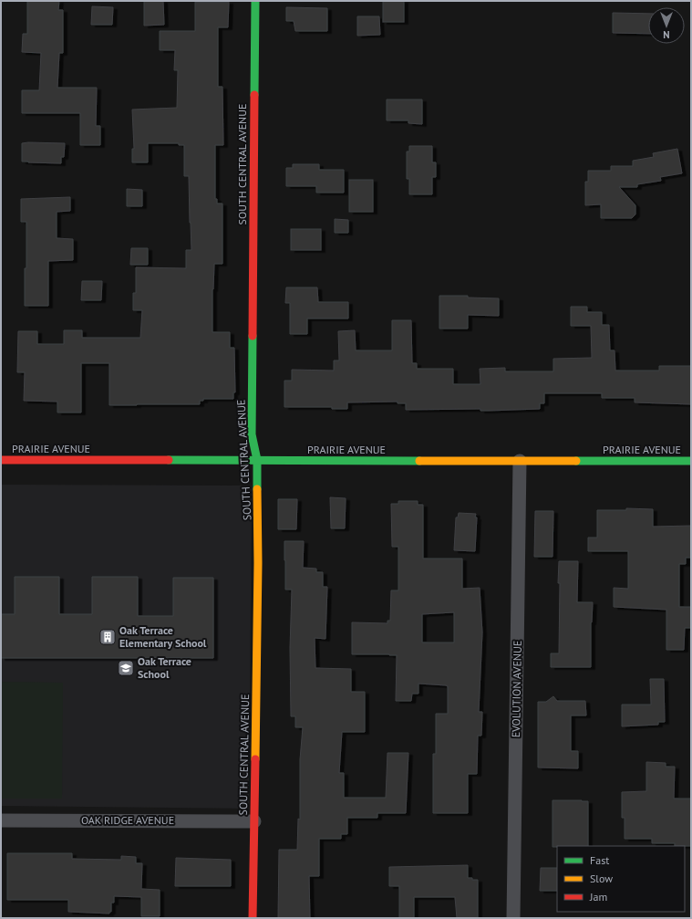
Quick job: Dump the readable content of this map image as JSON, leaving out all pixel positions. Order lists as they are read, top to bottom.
{
  "streets": {
    "street": [
      "SOUTH CENTRAL AVENUE",
      "PRAIRIE AVENUE",
      "EVOLUTION AVENUE",
      "OAK RIDGE AVENUE"
    ]
  },
  "crossings": [
    ["SOUTH CENTRAL AVENUE", "PRAIRIE AVENUE"],
    ["SOUTH CENTRAL AVENUE", "OAK RIDGE AVENUE"],
    ["PRAIRIE AVENUE", "EVOLUTION AVENUE"]
  ],
  "places": {
    "building": ["Oak Terrace Elementary School"],
    "school or university": ["Oak Terrace School"]
  },
  "legend": ["Fast", "Slow", "Jam"],
  "north": "bottom"
}
